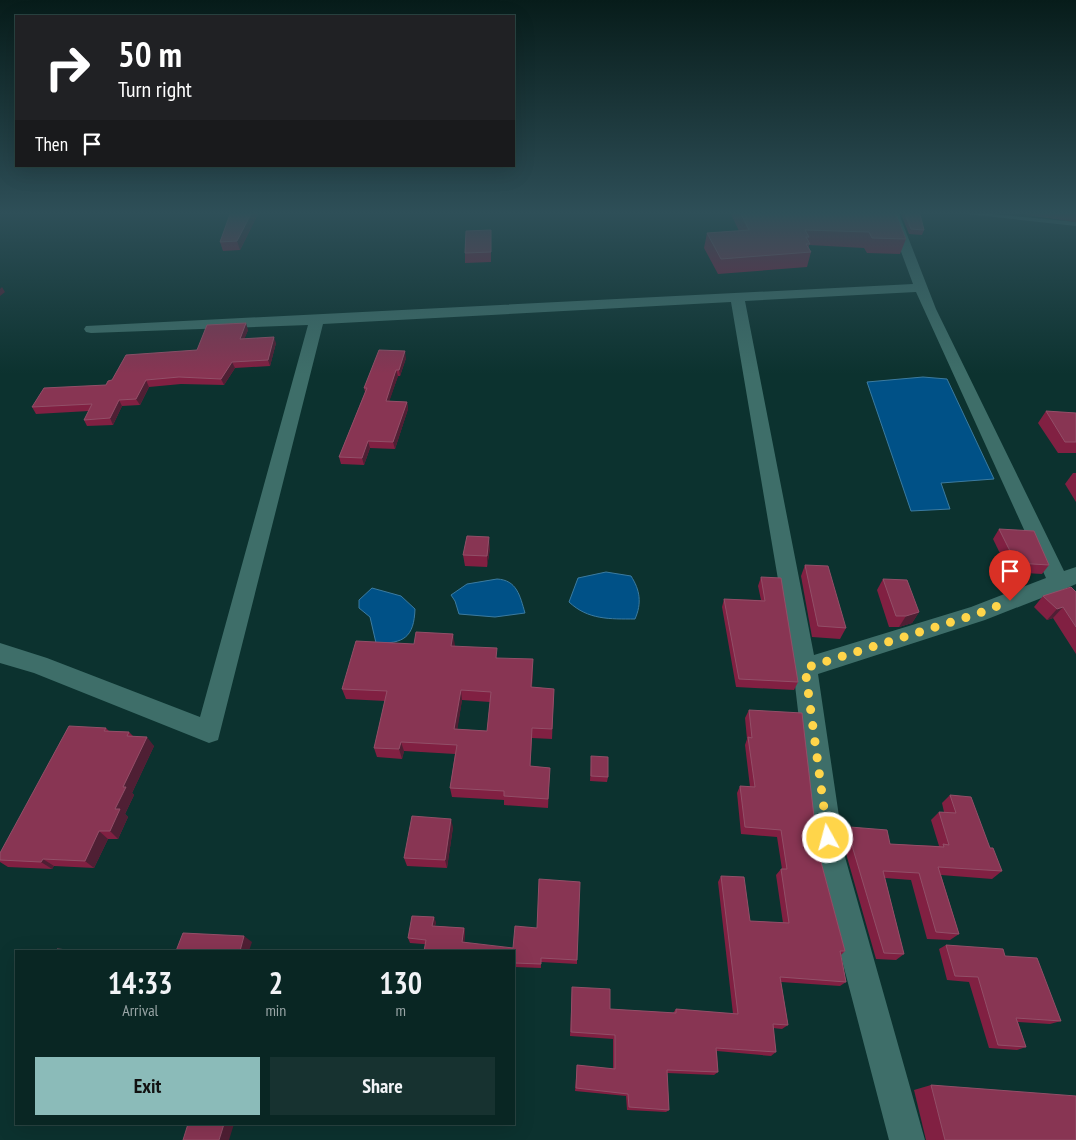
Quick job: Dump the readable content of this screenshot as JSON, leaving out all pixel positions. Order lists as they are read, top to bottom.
{
  "page": {
    "turn": ["50 m", "Turn right"],
    "then": "Then",
    "eta": [
      "14:33",
      "Arrival",
      "2",
      "min",
      "130",
      "m"
    ],
    "buttons": ["Exit", "Share"]
  }
}
